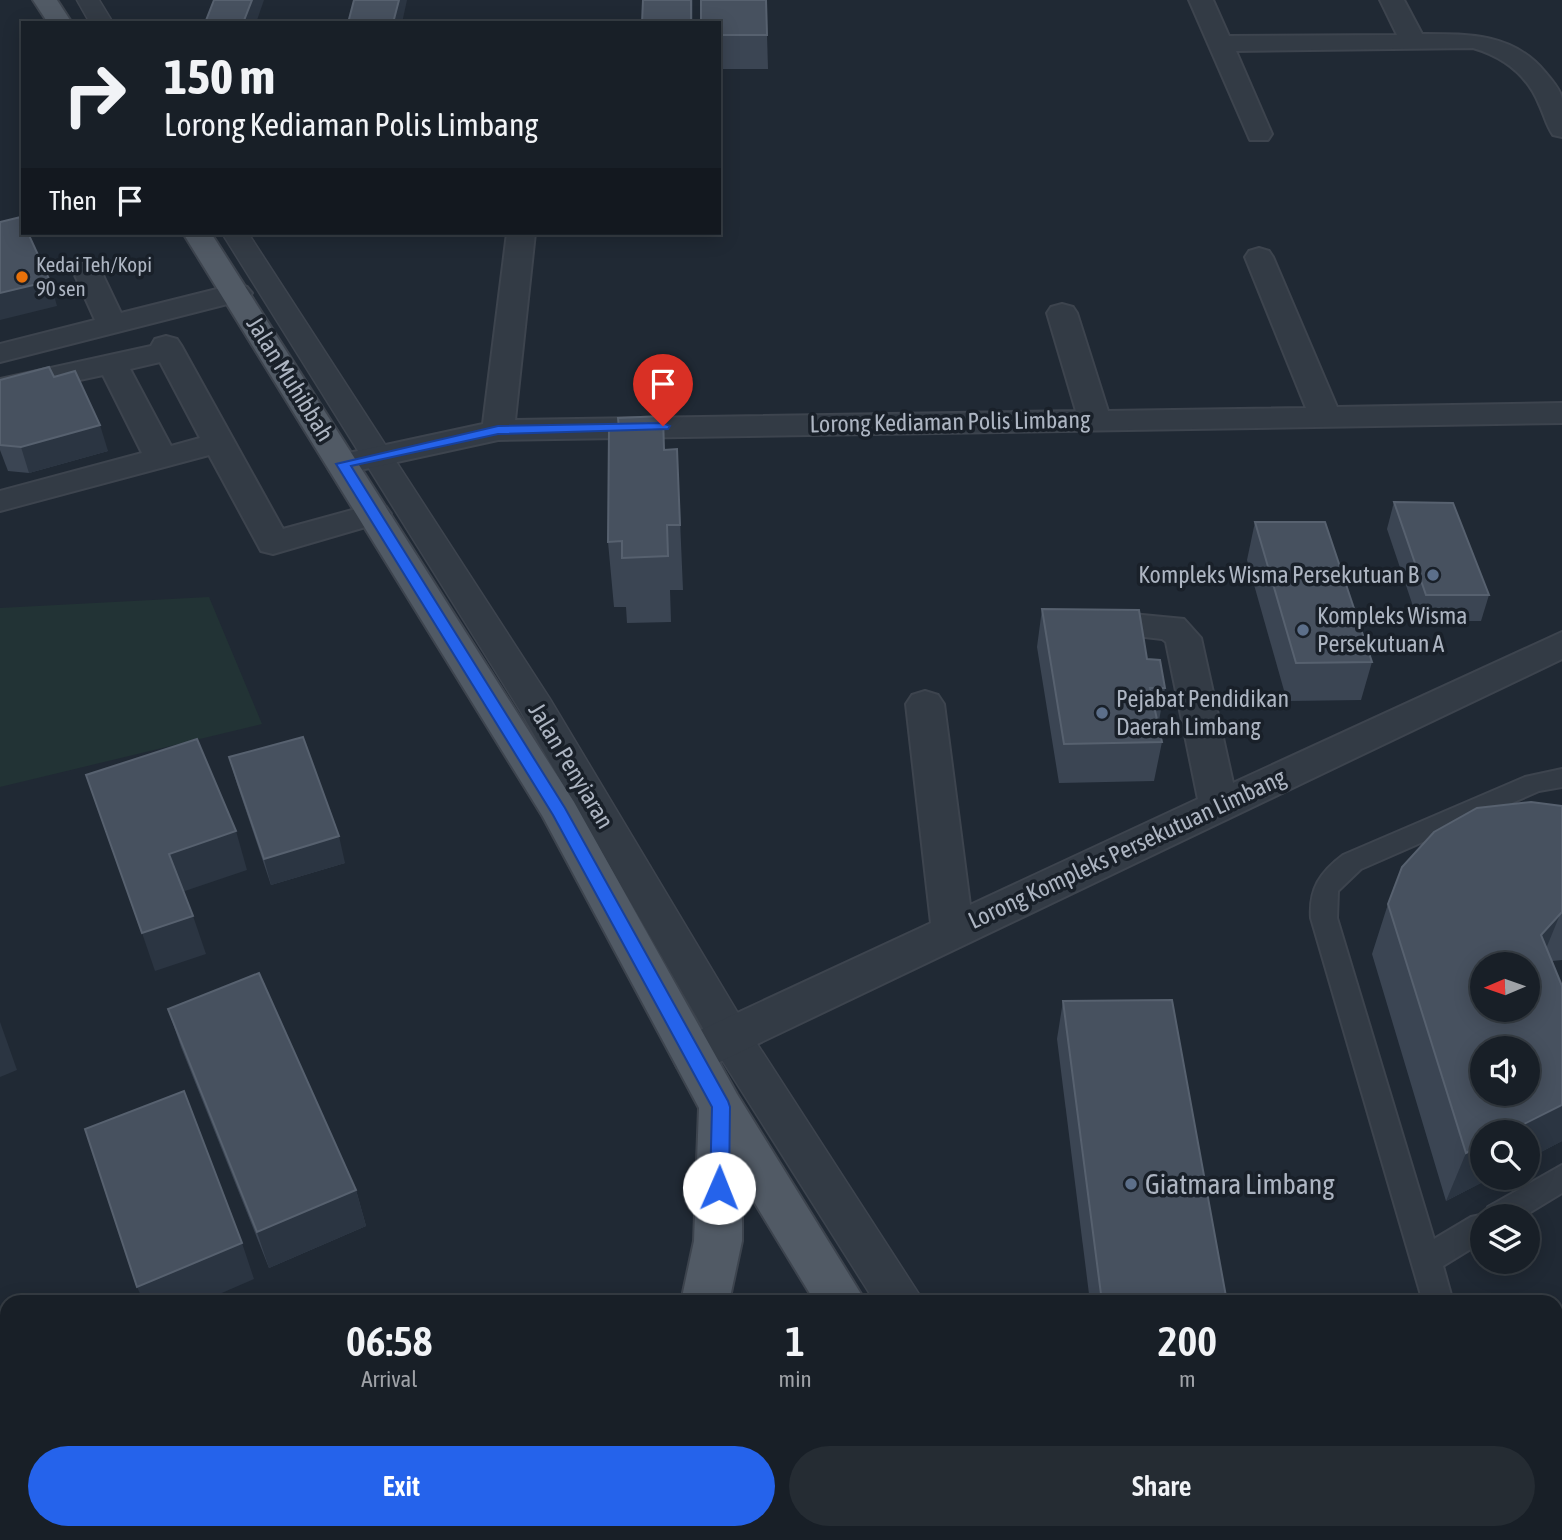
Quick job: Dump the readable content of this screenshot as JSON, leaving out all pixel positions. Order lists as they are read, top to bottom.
{
  "streets": {
    "main road": ["Jalan Muhibbah"],
    "street": ["Lorong Kediaman Polis Limbang", "Jalan Penyiaran", "Lorong Kompleks Persekutuan Limbang"]
  },
  "crossings": [
    ["Jalan Muhibbah", "Lorong Kediaman Polis Limbang"],
    ["Jalan Muhibbah", "Lorong Kompleks Persekutuan Limbang"],
    ["Lorong Kediaman Polis Limbang", "Jalan Penyiaran"],
    ["Jalan Penyiaran", "Lorong Kompleks Persekutuan Limbang"]
  ],
  "places": [
    "Kedai Teh/Kopi 90 sen",
    "Kompleks Wisma Persekutuan B",
    "Kompleks Wisma Persekutuan A",
    "Pejabat Pendidikan Daerah Limbang",
    "Giatmara Limbang"
  ],
  "north": "left",
  "page": {
    "turn": ["150 m", "Lorong Kediaman Polis Limbang"],
    "then": "Then",
    "eta": [
      "06:58",
      "Arrival",
      "1",
      "min",
      "200",
      "m"
    ],
    "buttons": ["Exit", "Share"]
  }
}
